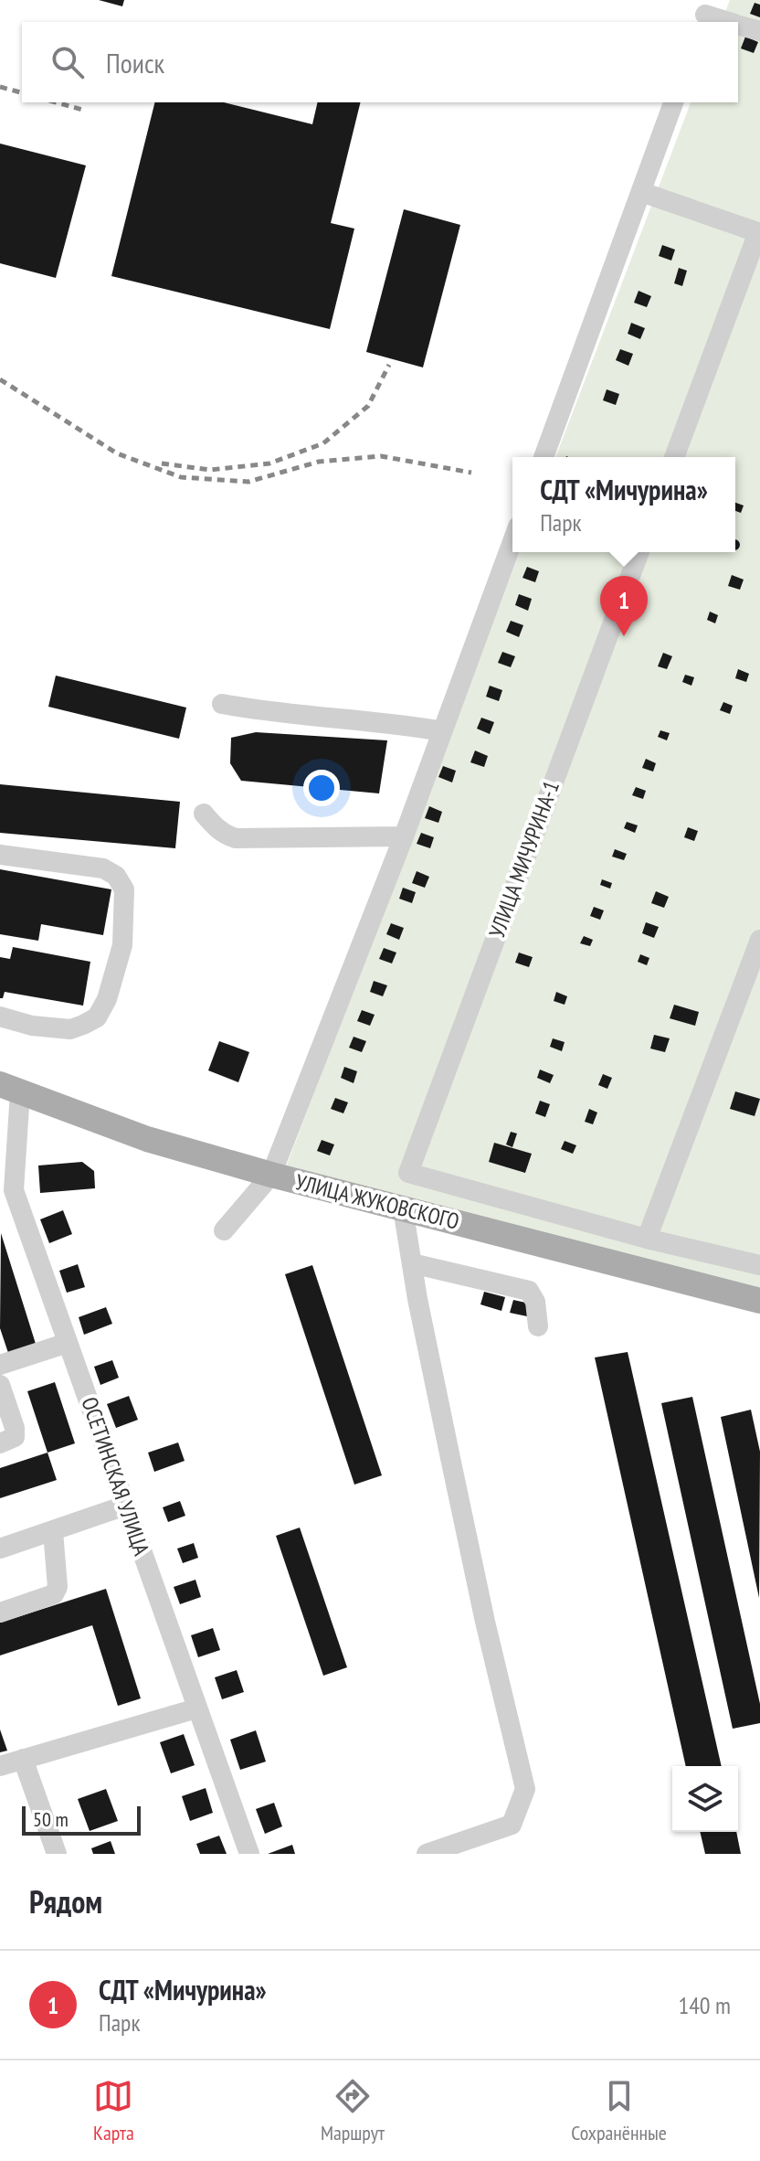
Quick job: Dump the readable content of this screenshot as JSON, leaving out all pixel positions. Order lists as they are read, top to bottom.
{
  "streets": {
    "main road": ["УЛИЦА ЖУКОВСКОГО"],
    "street": ["УЛИЦА МИЧУРИНА-1", "ОСЕТИНСКАЯ УЛИЦА"]
  },
  "crossings": [
    ["УЛИЦА ЖУКОВСКОГО", "ОСЕТИНСКАЯ УЛИЦА"]
  ],
  "scale_bar": "50 m",
  "page": {
    "search": "Поиск",
    "popup": ["СДТ «Мичурина»", "Парк"],
    "pins": "1",
    "scale": "50 m",
    "heading": "Рядом",
    "list": [
      {
        "mark": "1",
        "name": "СДТ «Мичурина»",
        "note": "Парк",
        "value": "140 m"
      }
    ],
    "nav": ["Карта", "Маршрут", "Сохранённые"]
  }
}
